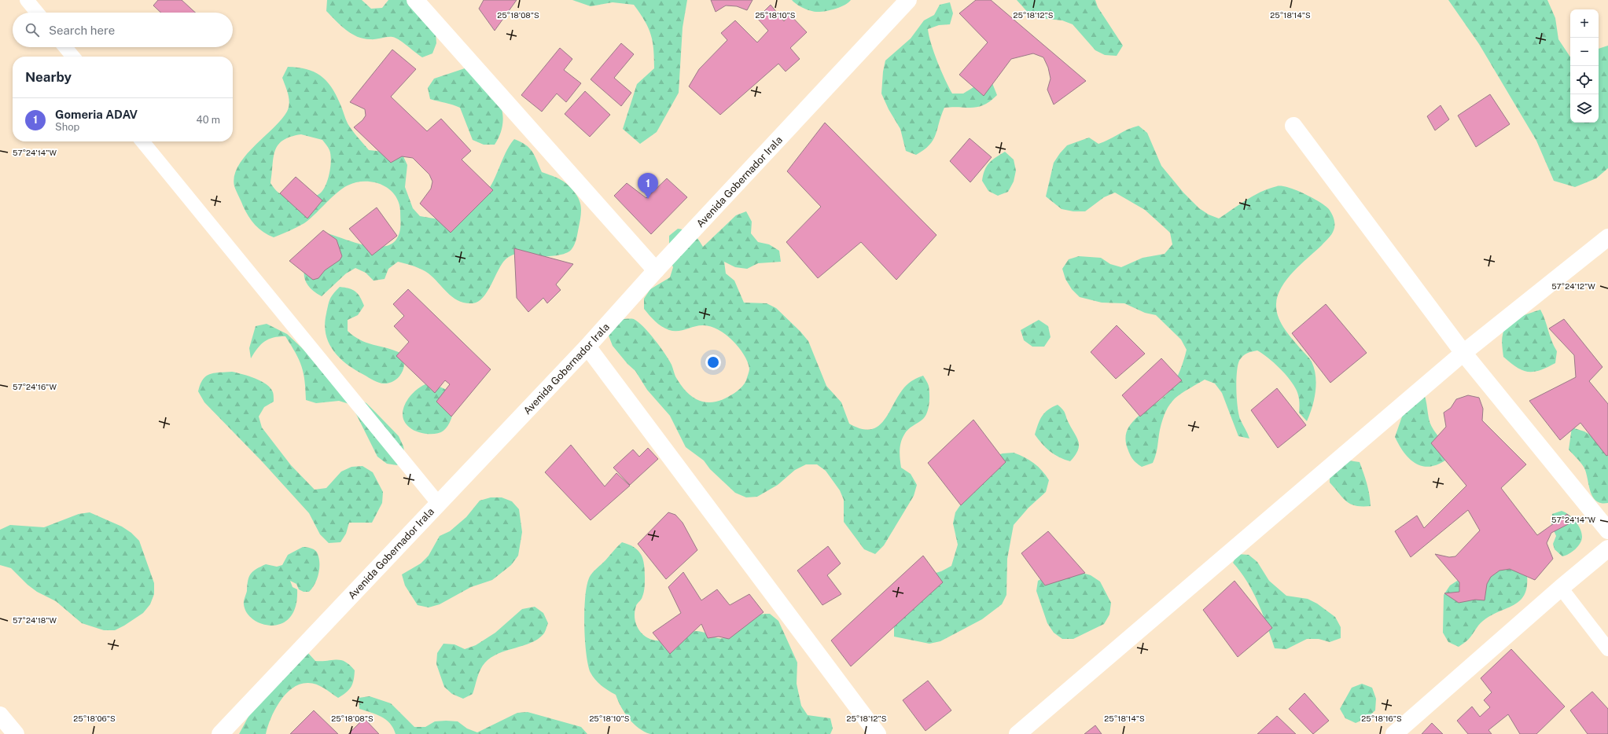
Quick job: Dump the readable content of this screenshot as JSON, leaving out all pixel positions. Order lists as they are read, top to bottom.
{
  "streets": {
    "street": ["Avenida Gobernador Irala"]
  },
  "page": {
    "map_buttons": ["+", "−"],
    "search": "Search here",
    "heading": "Nearby",
    "list": [
      {
        "mark": "1",
        "name": "Gomeria ADAV",
        "note": "Shop",
        "value": "40 m"
      }
    ],
    "pins": "1"
  },
  "coordinates": [
    "25°18'08\"S",
    "25°18'10\"S",
    "25°18'12\"S",
    "25°18'14\"S",
    "57°24'14\"W",
    "57°24'12\"W",
    "57°24'16\"W",
    "57°24'18\"W",
    "25°18'06\"S",
    "25°18'16\"S"
  ]
}
